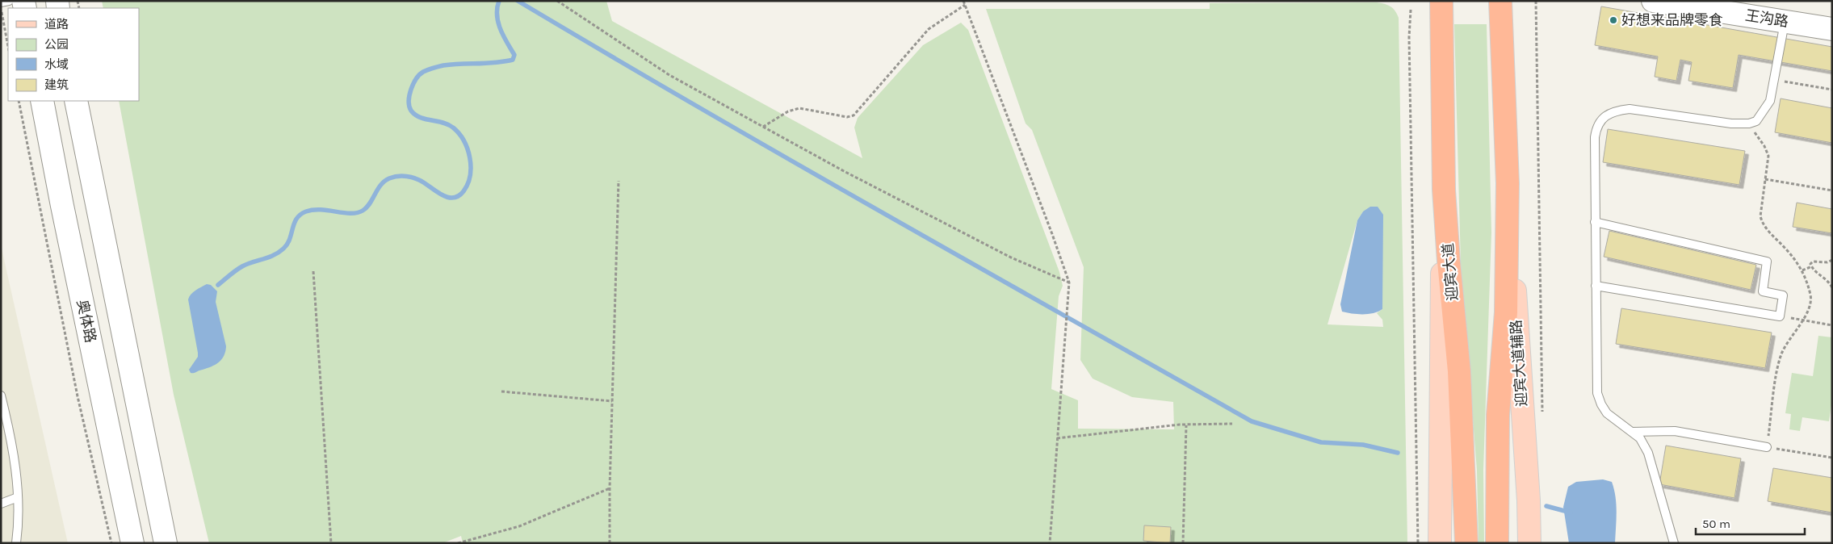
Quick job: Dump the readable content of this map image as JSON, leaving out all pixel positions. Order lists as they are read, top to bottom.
{
  "streets": {
    "highway": ["迎宾大道"],
    "main road": ["王沟路", "奥体路", "迎宾大道辅路"]
  },
  "places": ["好想来品牌零食"],
  "legend": [
    "道路",
    "公园",
    "水域",
    "建筑"
  ],
  "scale_bar": "50 m"
}
